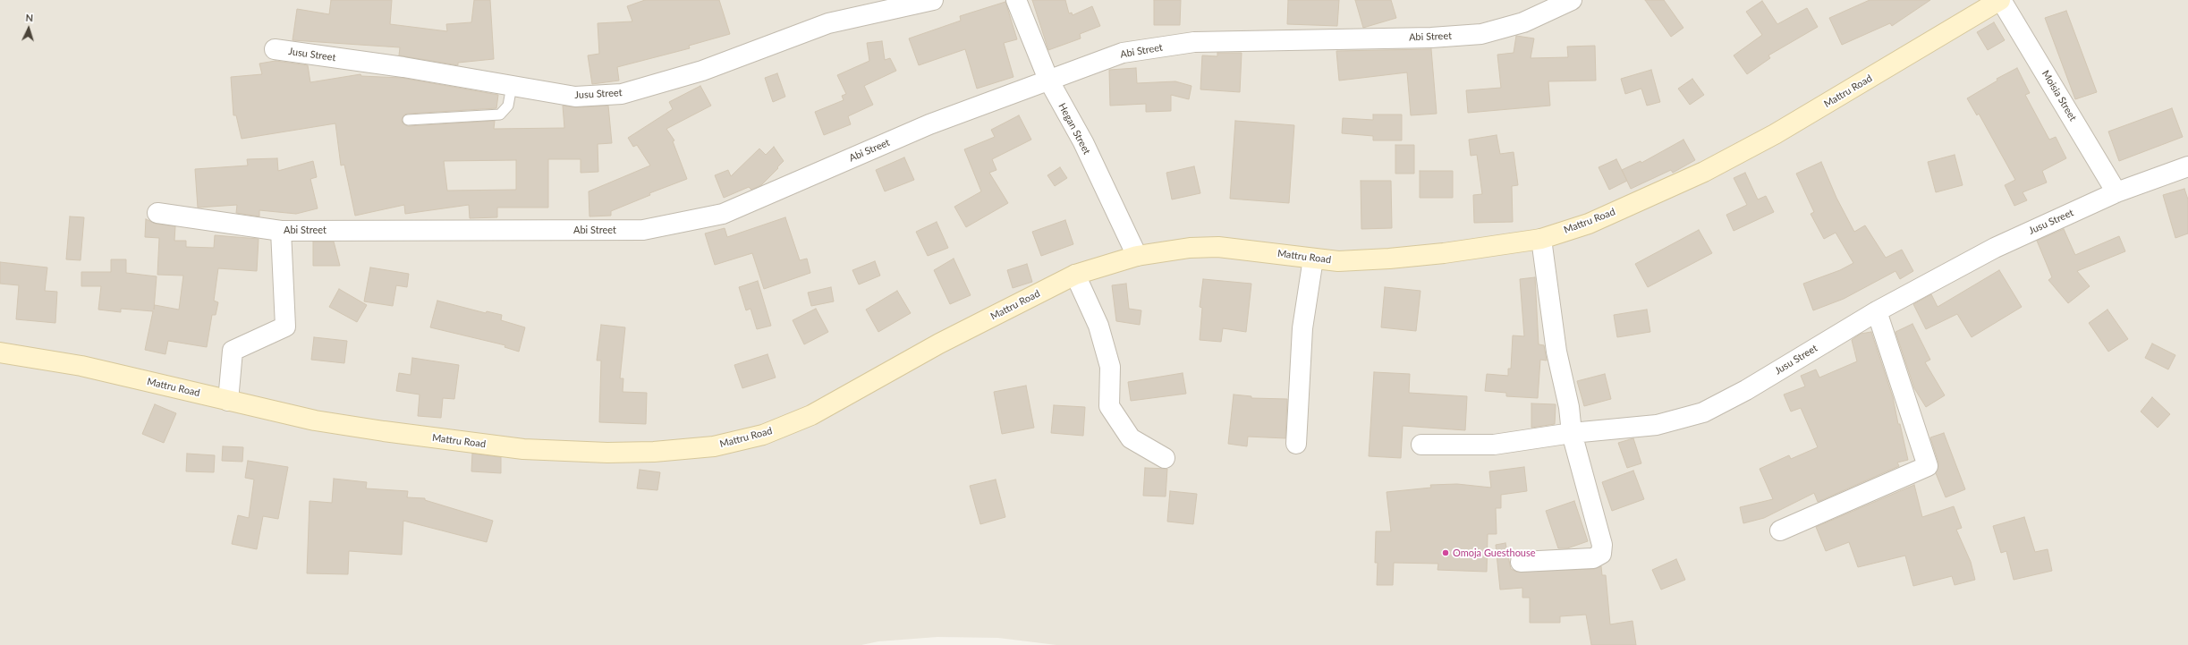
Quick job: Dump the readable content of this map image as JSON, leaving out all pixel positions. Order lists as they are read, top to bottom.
{
  "streets": {
    "main road": ["Mattru Road"],
    "street": [
      "Abi Street",
      "Jusu Street",
      "Moisia Street",
      "Hegan Street"
    ]
  },
  "crossings": [
    ["Abi Street", "Hegan Street"],
    ["Jusu Street", "Moisia Street"],
    ["Mattru Road", "Moisia Street"],
    ["Mattru Road", "Hegan Street"]
  ],
  "places": ["Omoja Guesthouse"],
  "north": "top"
}
